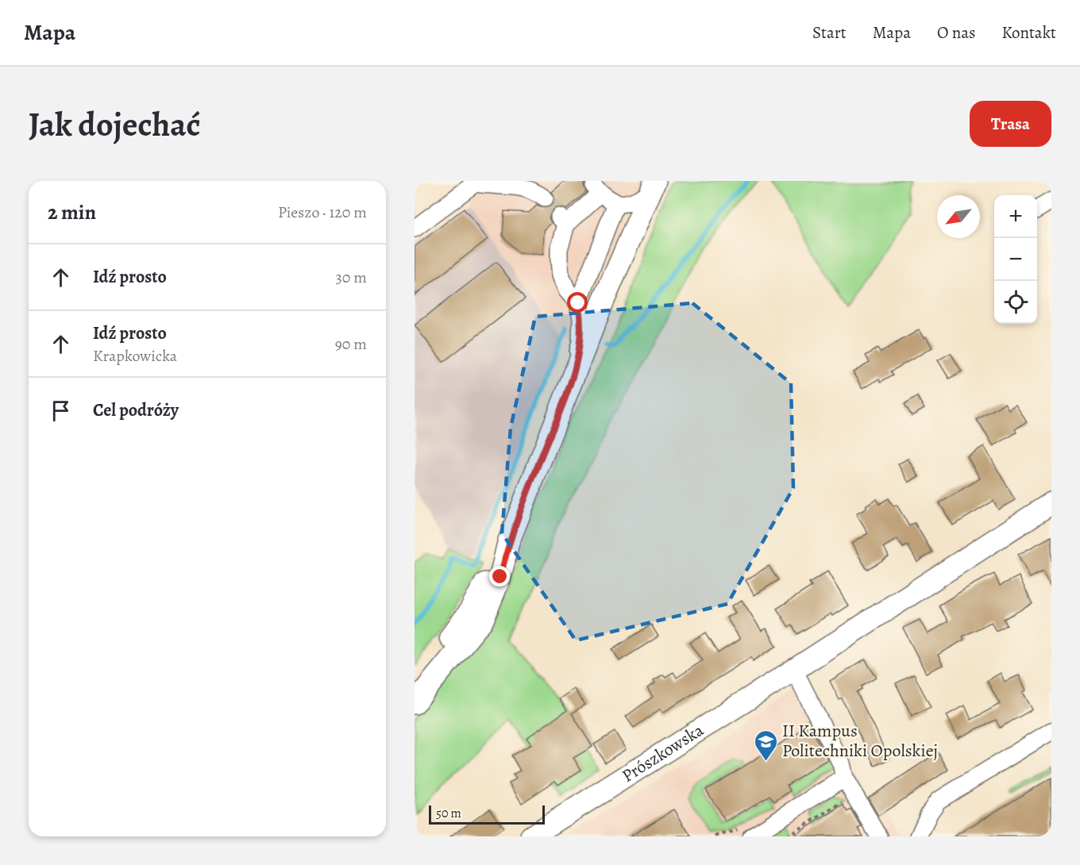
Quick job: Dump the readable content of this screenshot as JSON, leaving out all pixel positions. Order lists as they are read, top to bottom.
{
  "streets": {
    "main road": ["Prószkowska"]
  },
  "places": {
    "school or university": ["II Kampus Politechniki Opolskiej"]
  },
  "scale_bar": "50 m",
  "north": "bottom left",
  "page": {
    "header": "Mapa",
    "nav": [
      "Start",
      "Mapa",
      "O nas",
      "Kontakt"
    ],
    "buttons": "Trasa",
    "title": "Jak dojechać",
    "heading": ["2 min", "Pieszo · 120 m"],
    "map_buttons": ["+", "−"],
    "list": [
      ["Idź prosto", "30 m"],
      ["Idź prosto", "Krapkowicka", "90 m"],
      "Cel podróży"
    ],
    "scale": "50 m"
  }
}
